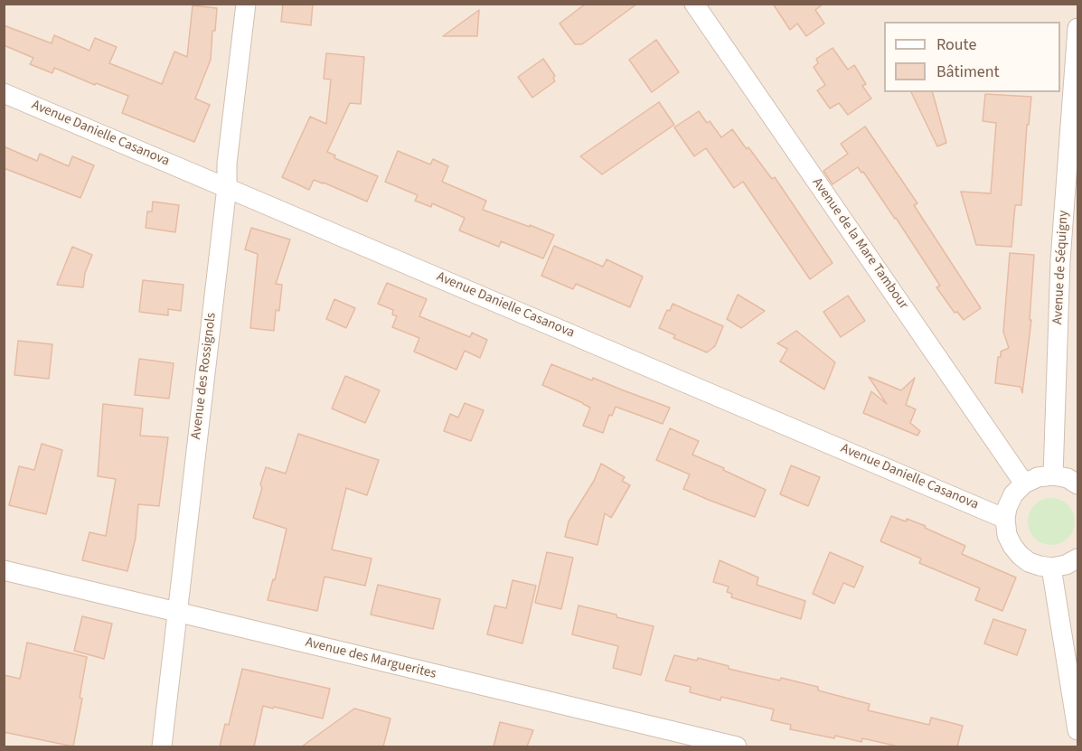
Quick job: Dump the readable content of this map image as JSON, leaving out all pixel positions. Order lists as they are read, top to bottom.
{
  "streets": {
    "street": [
      "Avenue Danielle Casanova",
      "Avenue de la Mare Tambour",
      "Avenue de Séquigny",
      "Avenue des Rossignols",
      "Avenue des Marguerites"
    ]
  },
  "crossings": [
    ["Avenue Danielle Casanova", "Avenue des Rossignols"],
    ["Avenue des Rossignols", "Avenue des Marguerites"]
  ],
  "legend": ["Route", "Bâtiment"]
}
